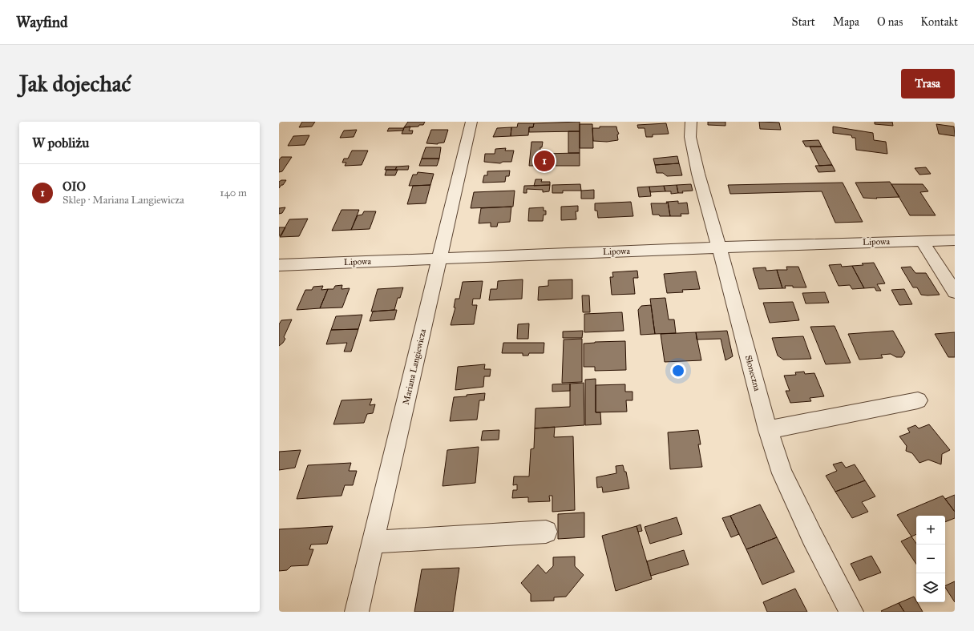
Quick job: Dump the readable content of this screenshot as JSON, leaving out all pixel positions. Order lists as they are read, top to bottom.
{
  "streets": {
    "street": ["Lipowa", "Mariana Langiewicza", "Słoneczna"]
  },
  "crossings": [
    ["Lipowa", "Mariana Langiewicza"],
    ["Lipowa", "Słoneczna"]
  ],
  "page": {
    "header": "Wayfind",
    "nav": [
      "Start",
      "Mapa",
      "O nas",
      "Kontakt"
    ],
    "buttons": "Trasa",
    "title": "Jak dojechać",
    "heading": "W pobliżu",
    "pins": "1",
    "list": [
      {
        "mark": "1",
        "name": "OIO",
        "note": "Sklep · Mariana Langiewicza",
        "value": "140 m"
      }
    ],
    "map_buttons": ["+", "−"]
  }
}
